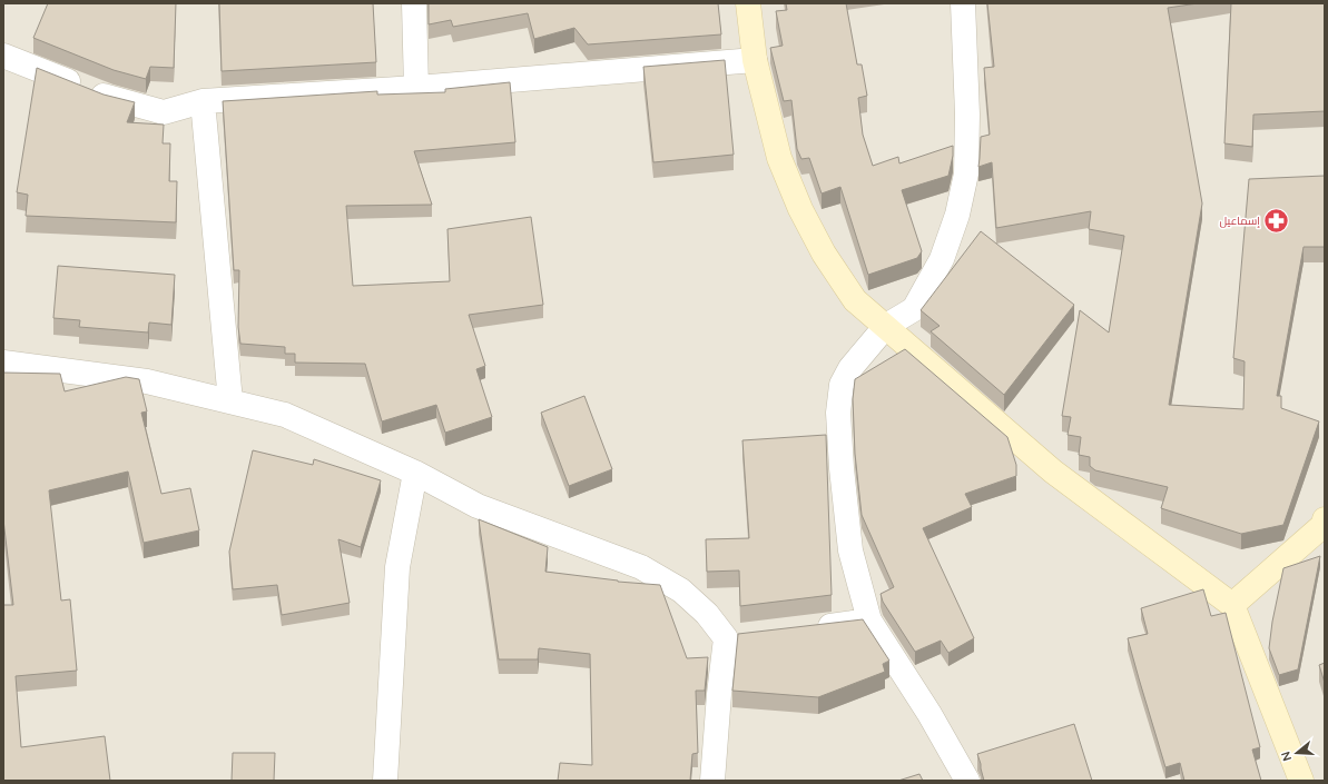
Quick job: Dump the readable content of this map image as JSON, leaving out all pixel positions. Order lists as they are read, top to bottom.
{
  "places": {
    "pharmacy": ["إسماعيل"]
  },
  "north": "left"
}
